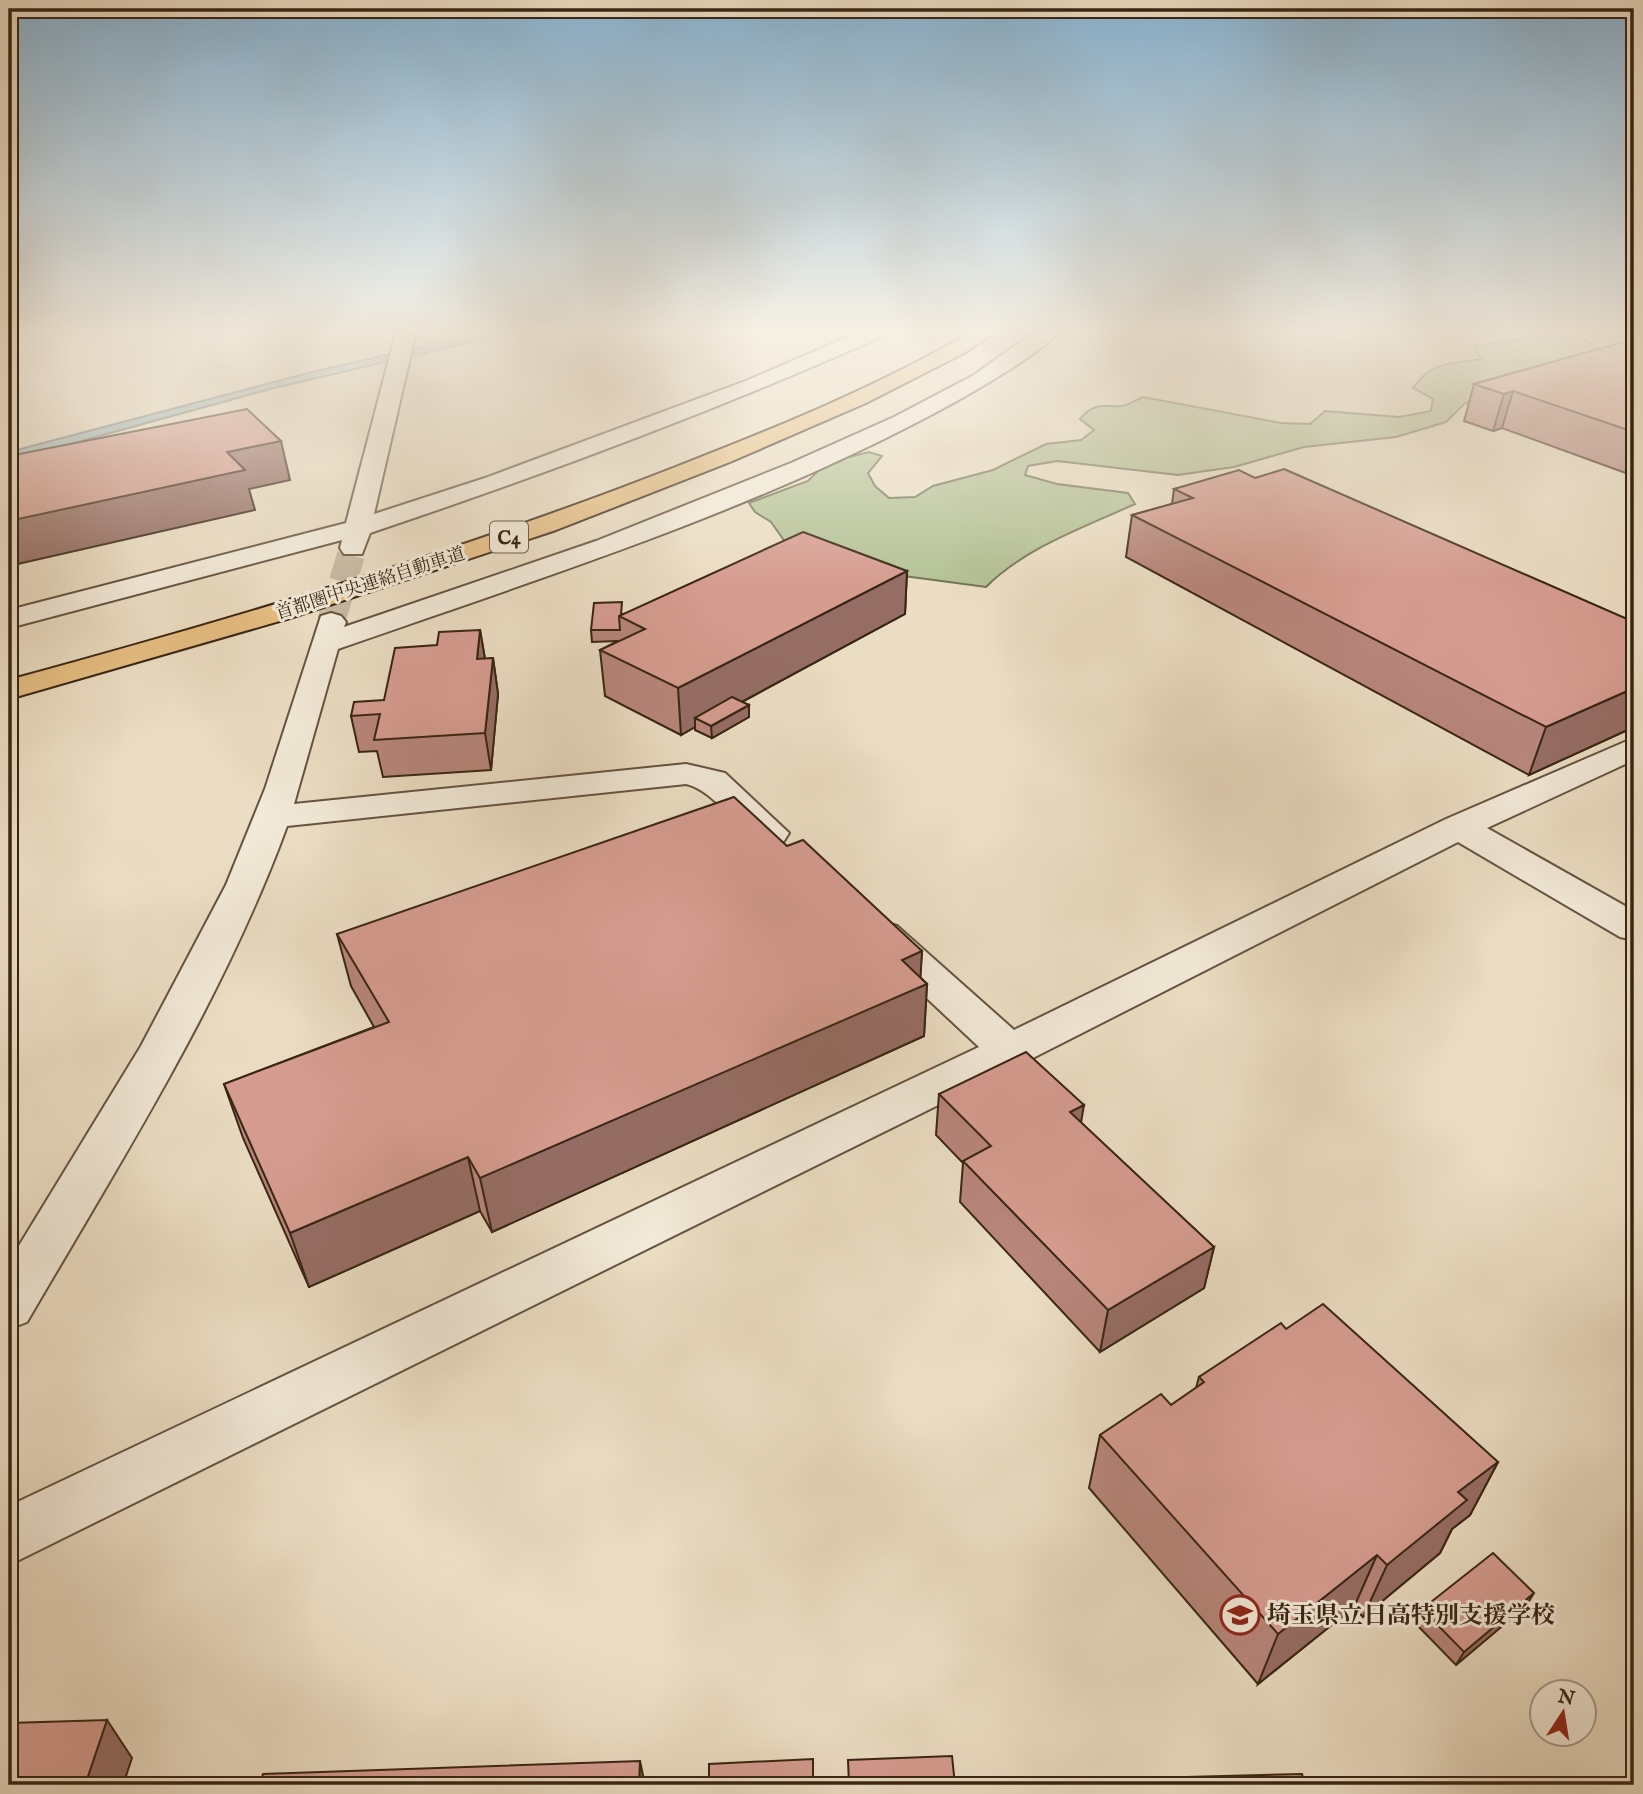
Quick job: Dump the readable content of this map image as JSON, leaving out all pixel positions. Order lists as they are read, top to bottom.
{
  "streets": {
    "highway": ["C4", "首都圏中央連絡自動車道"]
  },
  "places": {
    "school or university": ["埼玉県立日高特別支援学校"]
  },
  "north": "top"
}
